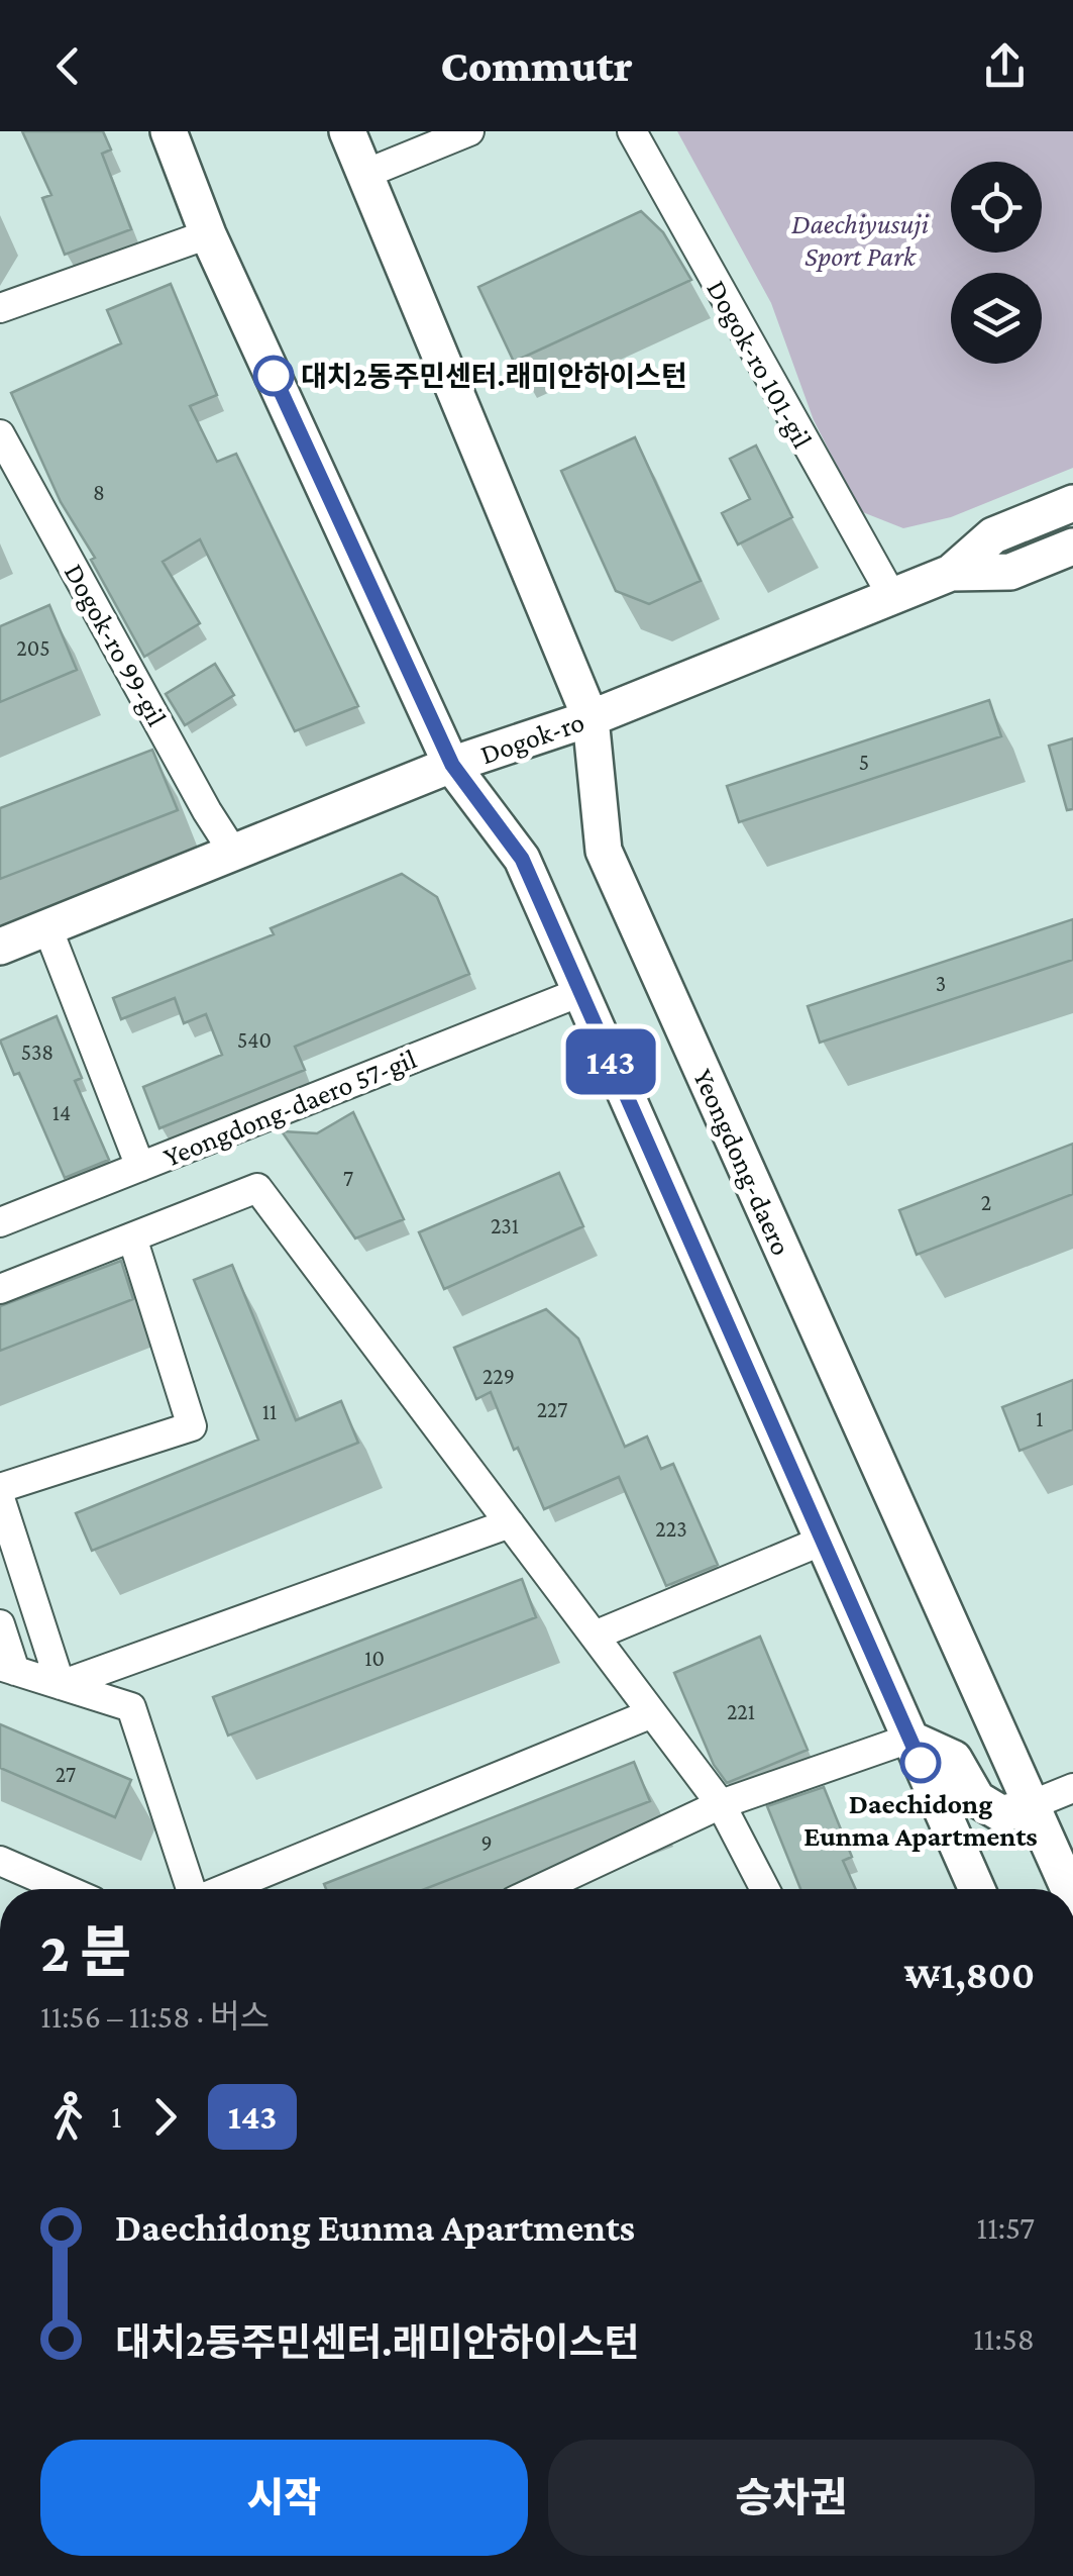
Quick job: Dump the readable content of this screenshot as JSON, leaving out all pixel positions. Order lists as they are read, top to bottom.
{
  "streets": {
    "main road": ["Dogok-ro", "Yeongdong-daero"],
    "street": ["Dogok-ro 101-gil", "Dogok-ro 99-gil", "Yeongdong-daero 57-gil"]
  },
  "crossings": [
    ["Dogok-ro 101-gil", "Dogok-ro"],
    ["Dogok-ro 99-gil", "Dogok-ro"],
    ["Dogok-ro", "Yeongdong-daero"]
  ],
  "parks": ["Daechiyusuji Sport Park"],
  "places": ["대치2동주민센터.래미안하이스턴", "Daechidong Eunma Apartments"],
  "lines": ["bus line 143"],
  "house_numbers": [
    "8",
    "205",
    "5",
    "3",
    "540",
    "538",
    "14",
    "7",
    "2",
    "231",
    "229",
    "227",
    "11",
    "1",
    "223",
    "10",
    "221",
    "27",
    "9"
  ],
  "page": {
    "header": "Commutr",
    "on_map": "143",
    "heading": ["2 분", "11:56 – 11:58 · 버스", "₩1,800"],
    "legs": ["1", "143"],
    "list": [
      {
        "name": "Daechidong Eunma Apartments",
        "value": "11:57"
      },
      {
        "name": "대치2동주민센터.래미안하이스턴",
        "value": "11:58"
      }
    ],
    "buttons": ["시작", "승차권"]
  }
}
